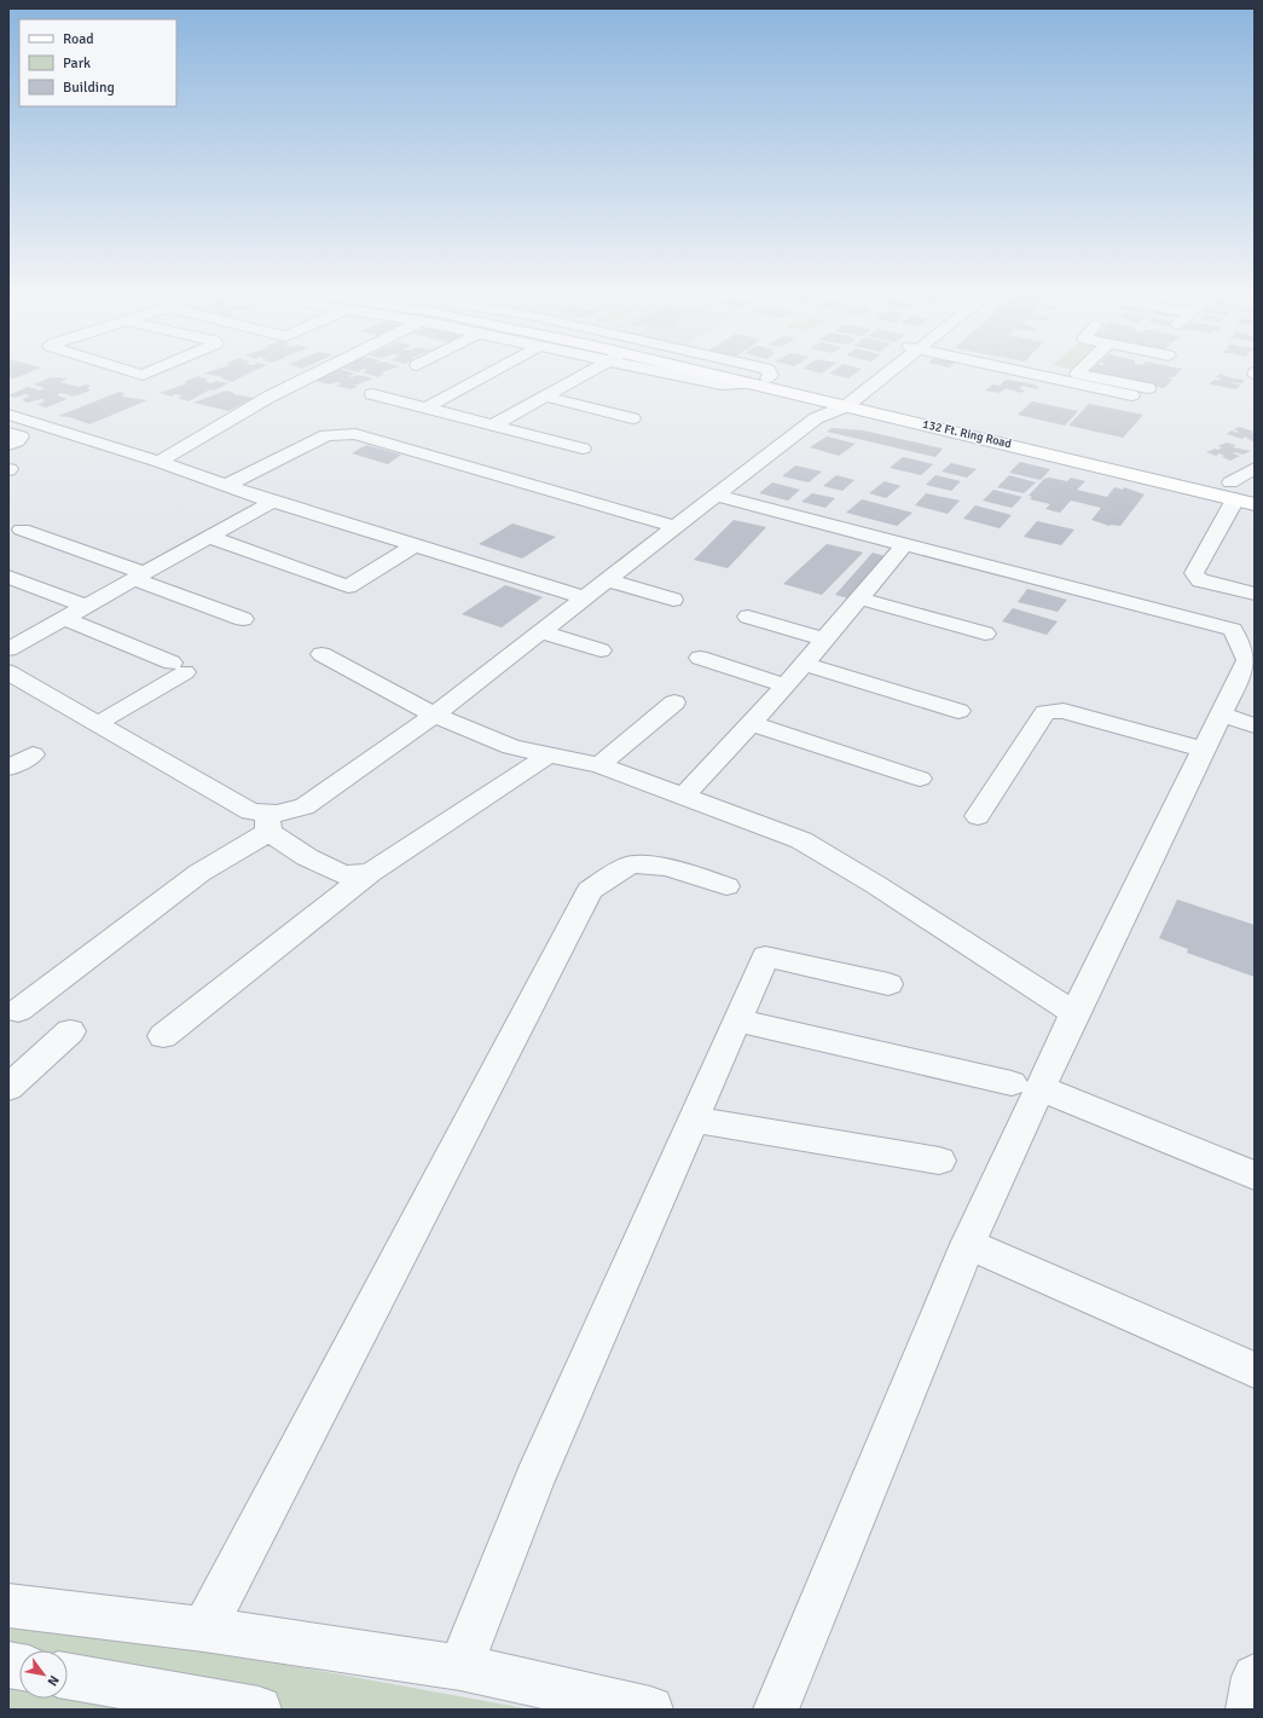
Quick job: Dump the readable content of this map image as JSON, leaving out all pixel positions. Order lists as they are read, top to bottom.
{
  "streets": {
    "main road": ["132 Ft. Ring Road"]
  },
  "legend": ["Road", "Park", "Building"],
  "north": "bottom right"
}
